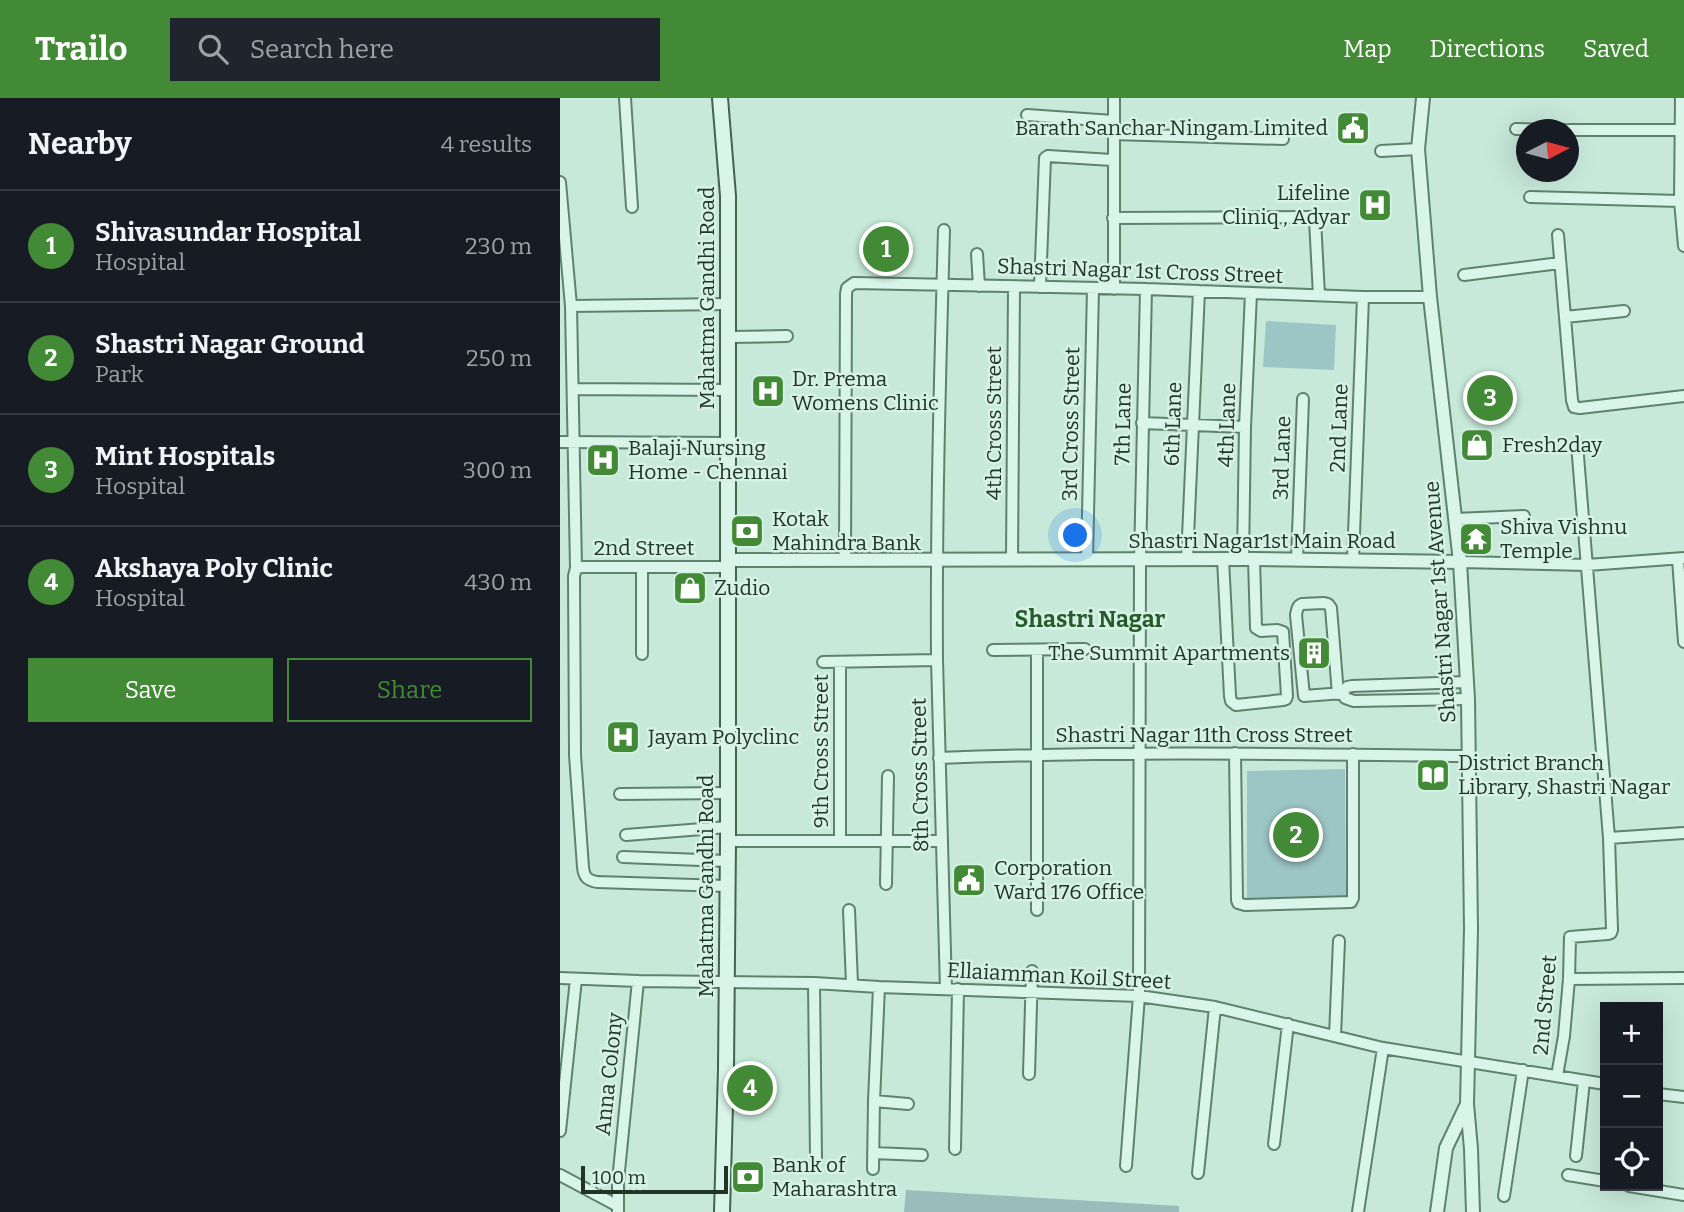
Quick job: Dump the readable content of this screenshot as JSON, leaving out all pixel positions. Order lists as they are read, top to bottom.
{
  "streets": {
    "main road": ["Mahatma Gandhi Road"],
    "street": [
      "Shastri Nagar 1st Cross Street",
      "4th Cross Street",
      "3rd Cross Street",
      "7th Lane",
      "6th Lane",
      "4th Lane",
      "2nd Lane",
      "3rd Lane",
      "Shastri Nagar1st Main Road",
      "2nd Street",
      "Shastri Nagar 1st Avenue",
      "Shastri Nagar 11th Cross Street",
      "9th Cross Street",
      "8th Cross Street",
      "Ellaiamman Koil Street",
      "Anna Colony"
    ]
  },
  "crossings": [
    ["Shastri Nagar 1st Cross Street", "4th Cross Street"],
    ["Shastri Nagar 1st Cross Street", "3rd Cross Street"],
    ["Shastri Nagar 1st Cross Street", "7th Lane"],
    ["Shastri Nagar 1st Cross Street", "6th Lane"],
    ["Shastri Nagar 1st Cross Street", "4th Lane"],
    ["Shastri Nagar 1st Cross Street", "2nd Lane"],
    ["Shastri Nagar 1st Cross Street", "Shastri Nagar1st Main Road"],
    ["Shastri Nagar 1st Cross Street", "Shastri Nagar 1st Avenue"],
    ["Shastri Nagar 1st Cross Street", "8th Cross Street"],
    ["Mahatma Gandhi Road", "Shastri Nagar1st Main Road"],
    ["Mahatma Gandhi Road", "2nd Street"],
    ["Mahatma Gandhi Road", "Ellaiamman Koil Street"],
    ["4th Cross Street", "Shastri Nagar1st Main Road"],
    ["3rd Cross Street", "Shastri Nagar1st Main Road"],
    ["7th Lane", "Shastri Nagar1st Main Road"],
    ["7th Lane", "Shastri Nagar 11th Cross Street"],
    ["7th Lane", "Ellaiamman Koil Street"],
    ["6th Lane", "Shastri Nagar1st Main Road"],
    ["4th Lane", "Shastri Nagar1st Main Road"],
    ["2nd Lane", "Shastri Nagar1st Main Road"],
    ["3rd Lane", "Shastri Nagar1st Main Road"],
    ["Shastri Nagar1st Main Road", "2nd Street"],
    ["Shastri Nagar1st Main Road", "Shastri Nagar 1st Avenue"],
    ["Shastri Nagar1st Main Road", "8th Cross Street"],
    ["2nd Street", "Ellaiamman Koil Street"],
    ["Shastri Nagar 1st Avenue", "Shastri Nagar 11th Cross Street"],
    ["Shastri Nagar 1st Avenue", "Ellaiamman Koil Street"],
    ["Shastri Nagar 11th Cross Street", "8th Cross Street"],
    ["9th Cross Street", "8th Cross Street"],
    ["8th Cross Street", "Ellaiamman Koil Street"],
    ["Ellaiamman Koil Street", "Anna Colony"]
  ],
  "districts": ["Shastri Nagar"],
  "places": {
    "public building": ["Barath Sanchar Ningam Limited", "Corporation Ward 176 Office"],
    "hospital": [
      "Lifeline Cliniq , Adyar",
      "Dr. Prema Womens Clinic",
      "Balaji Nursing Home - Chennai",
      "Jayam Polyclinc"
    ],
    "shop": ["Fresh2day", "Zudio"],
    "bank": ["Kotak Mahindra Bank", "Bank of Maharashtra"],
    "temple": ["Shiva Vishnu Temple"],
    "building": ["The Summit Apartments"],
    "library": ["District Branch Library, Shastri Nagar"]
  },
  "scale_bar": "100 m",
  "north": "right",
  "page": {
    "header": "Trailo",
    "search": "Search here",
    "nav": ["Map", "Directions", "Saved"],
    "heading": ["Nearby", "4 results"],
    "list": [
      {
        "mark": "1",
        "name": "Shivasundar Hospital",
        "note": "Hospital",
        "value": "230 m"
      },
      {
        "mark": "2",
        "name": "Shastri Nagar Ground",
        "note": "Park",
        "value": "250 m"
      },
      {
        "mark": "3",
        "name": "Mint Hospitals",
        "note": "Hospital",
        "value": "300 m"
      },
      {
        "mark": "4",
        "name": "Akshaya Poly Clinic",
        "note": "Hospital",
        "value": "430 m"
      }
    ],
    "pins": [
      "1",
      "3",
      "2",
      "4"
    ],
    "buttons": ["Save", "Share"],
    "map_buttons": ["+", "−"],
    "scale": "100 m"
  }
}
